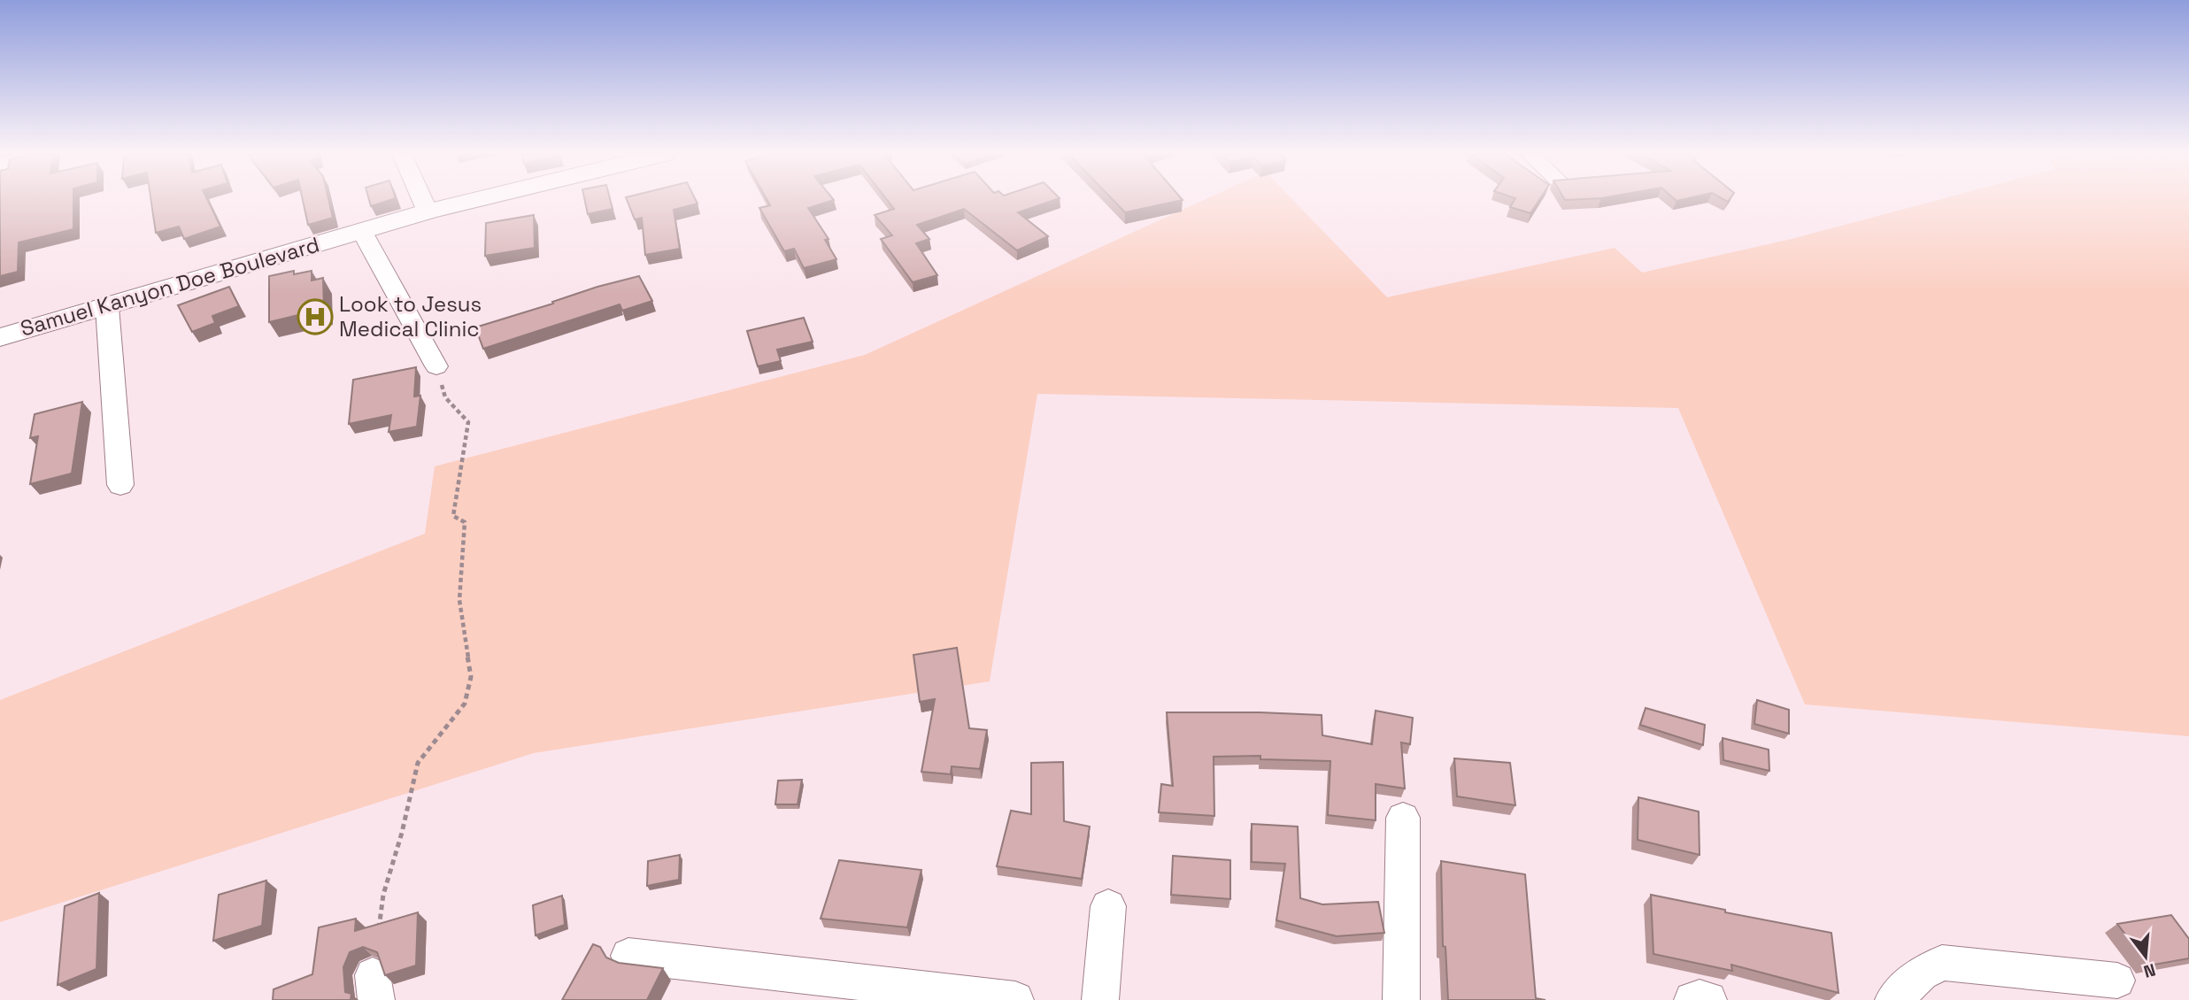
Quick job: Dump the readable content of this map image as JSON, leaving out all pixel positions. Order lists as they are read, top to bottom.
{
  "streets": {
    "street": ["Samuel Kanyon Doe Boulevard"]
  },
  "places": {
    "hospital": ["Look to Jesus Medical Clinic"]
  },
  "north": "bottom"
}
